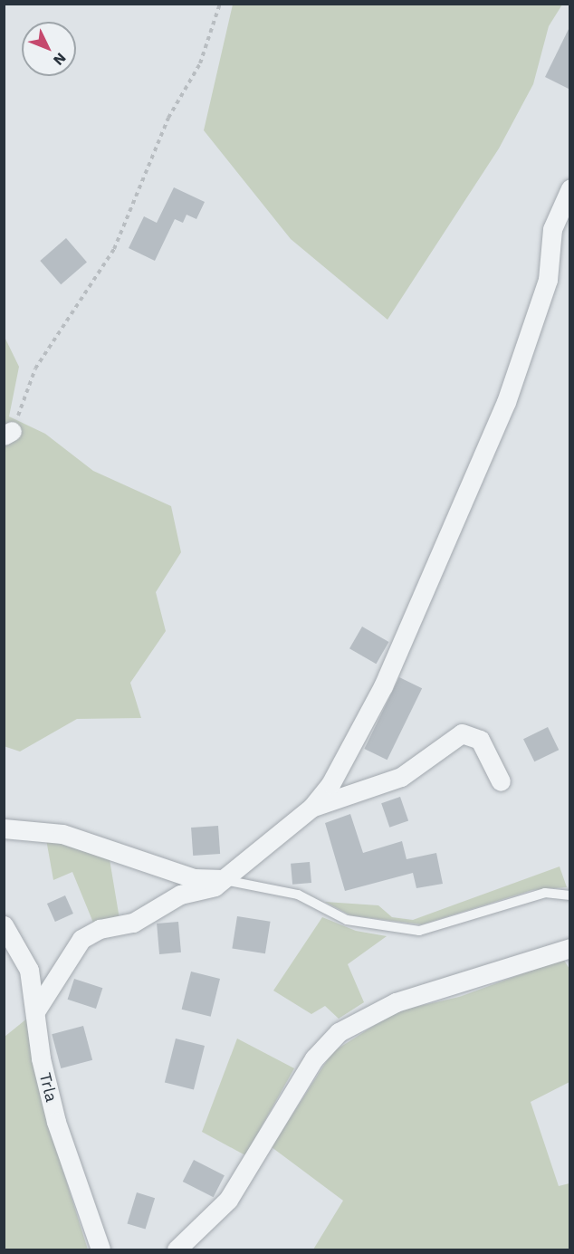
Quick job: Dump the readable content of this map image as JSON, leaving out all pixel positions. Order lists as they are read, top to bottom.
{
  "streets": {
    "street": ["Trla"]
  },
  "north": "bottom right"
}
